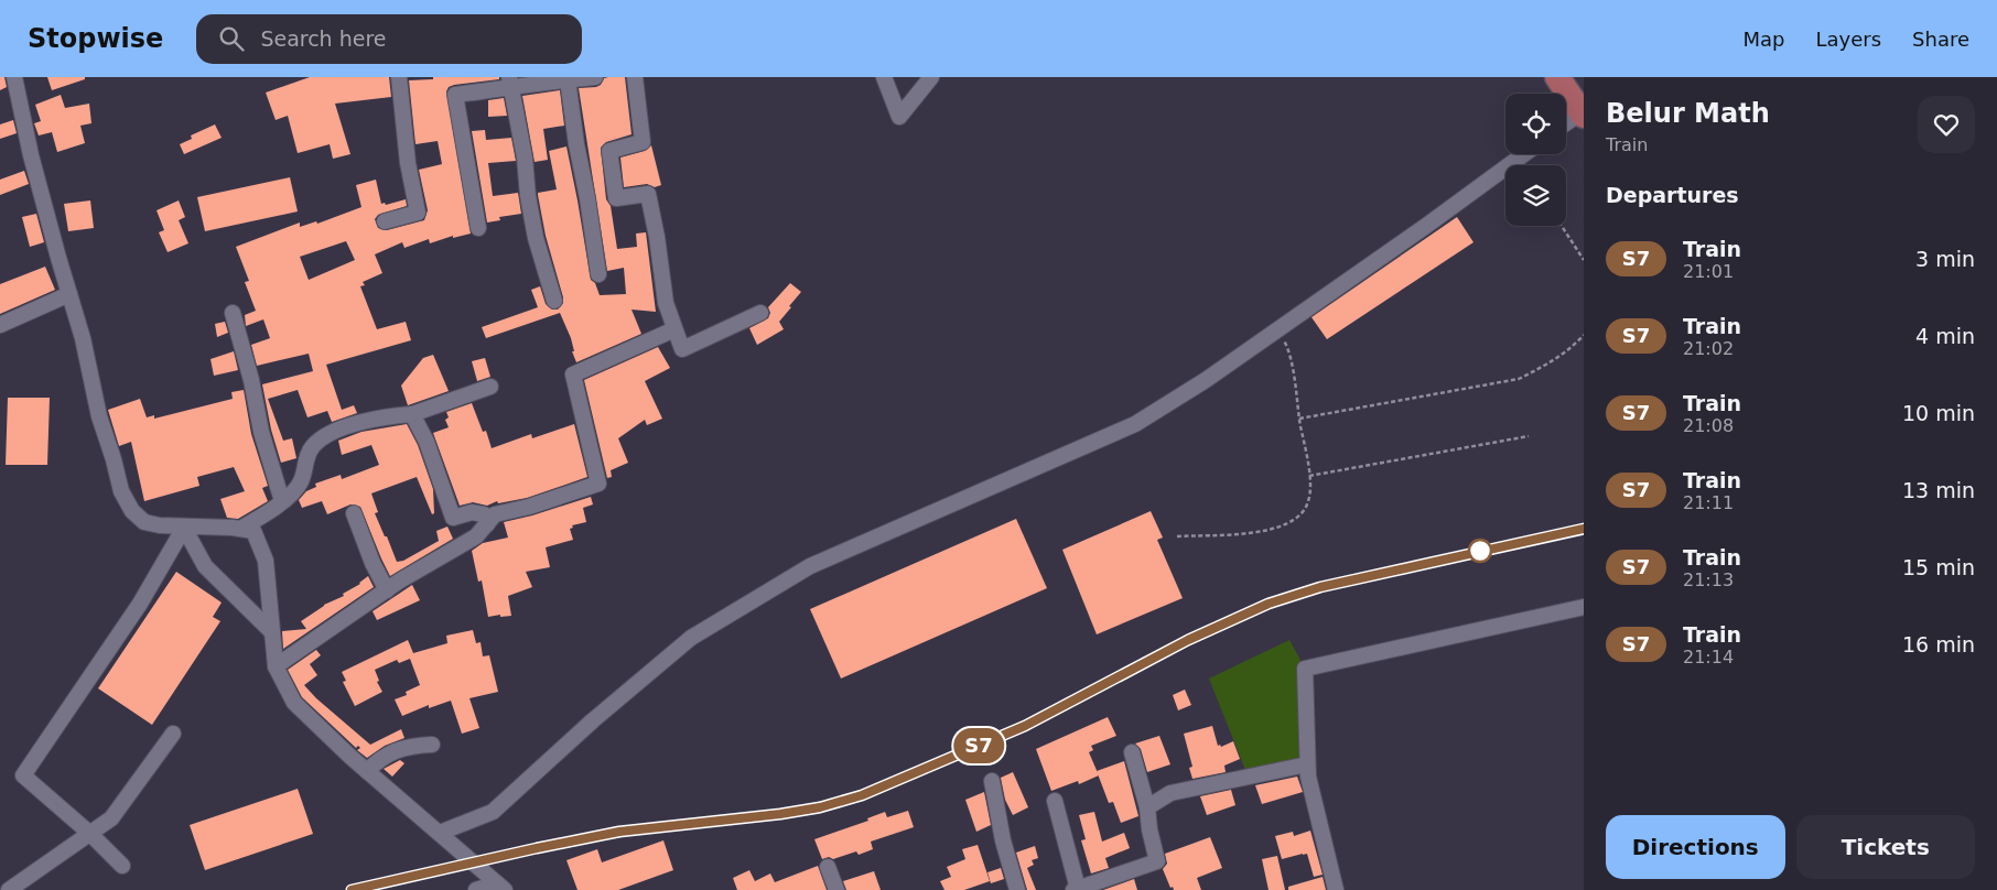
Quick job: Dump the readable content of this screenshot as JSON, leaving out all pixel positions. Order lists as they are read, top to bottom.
{
  "page": {
    "header": "Stopwise",
    "search": "Search here",
    "nav": ["Map", "Layers", "Share"],
    "on_map": "S7",
    "heading": [
      ["Belur Math", "Train"],
      "Departures"
    ],
    "list": [
      {
        "mark": "S7",
        "name": "Train",
        "note": "21:01",
        "value": "3 min"
      },
      {
        "mark": "S7",
        "name": "Train",
        "note": "21:02",
        "value": "4 min"
      },
      {
        "mark": "S7",
        "name": "Train",
        "note": "21:08",
        "value": "10 min"
      },
      {
        "mark": "S7",
        "name": "Train",
        "note": "21:11",
        "value": "13 min"
      },
      {
        "mark": "S7",
        "name": "Train",
        "note": "21:13",
        "value": "15 min"
      },
      {
        "mark": "S7",
        "name": "Train",
        "note": "21:14",
        "value": "16 min"
      }
    ],
    "buttons": ["Directions", "Tickets"]
  }
}
